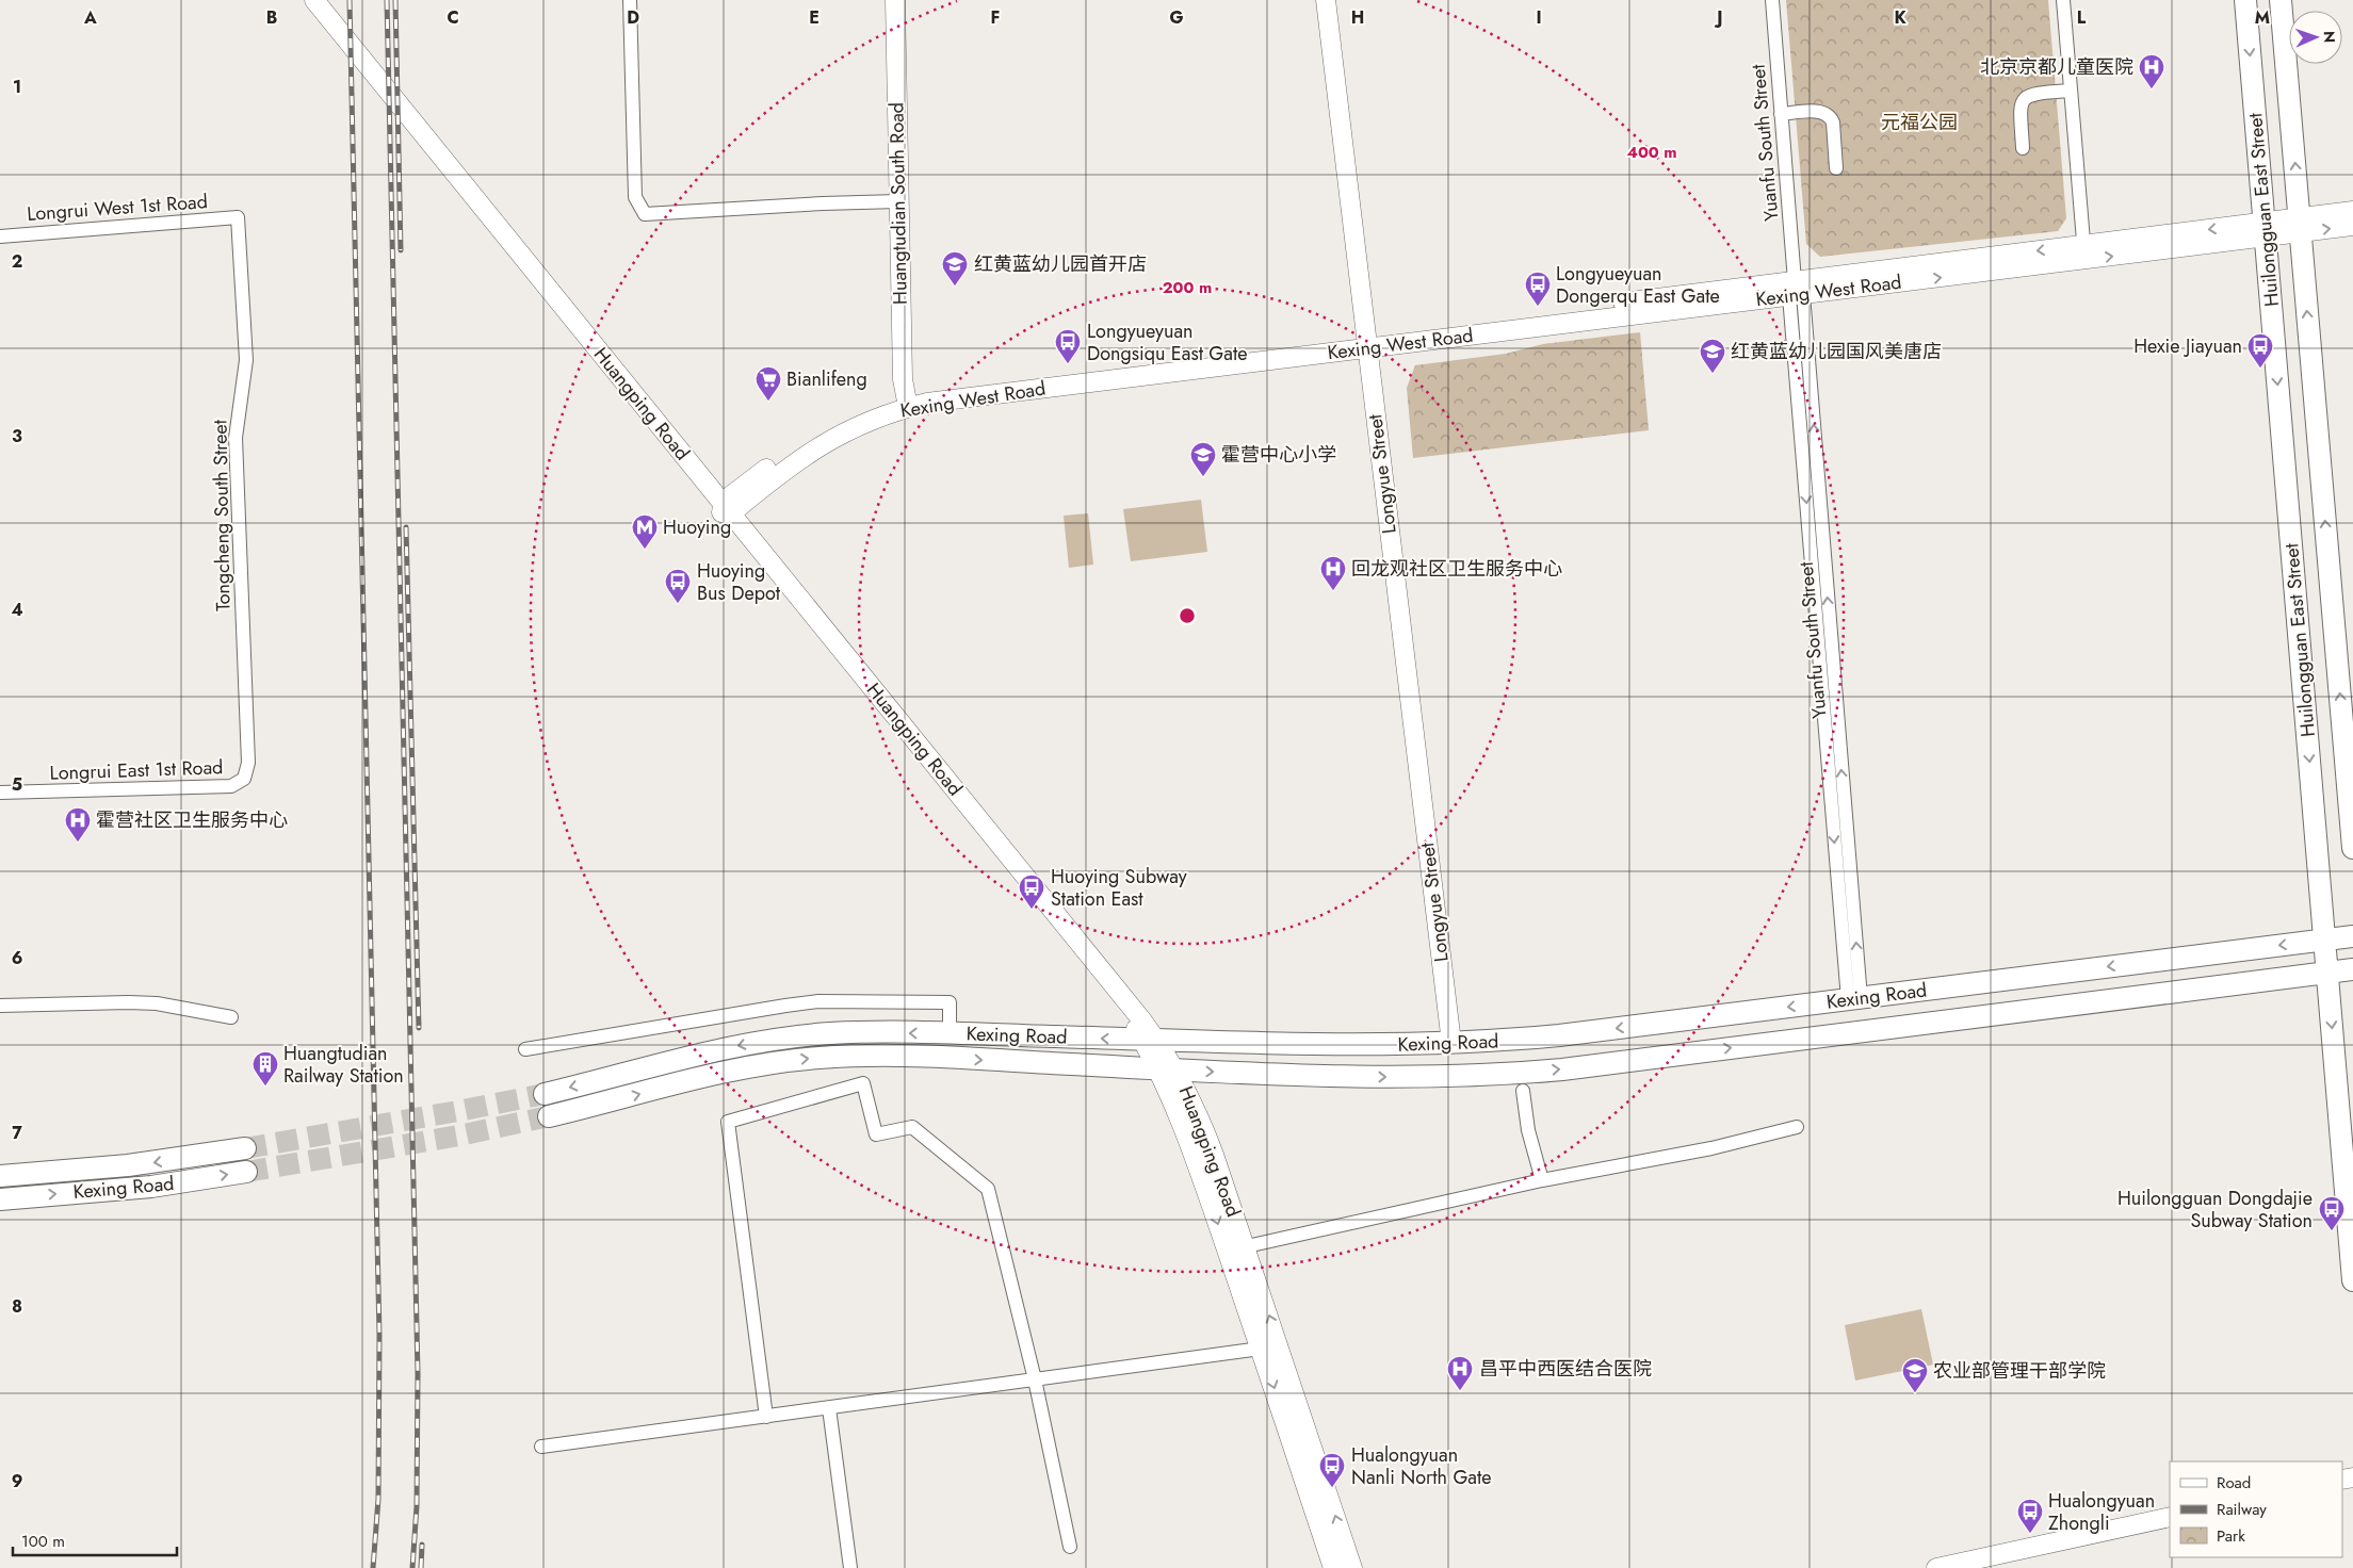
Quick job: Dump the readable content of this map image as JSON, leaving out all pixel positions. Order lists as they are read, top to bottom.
{
  "streets": {
    "main road": [
      "Huangtudian South Road",
      "Huilongguan East Street",
      "Kexing West Road",
      "Huangping Road",
      "Longyue Street",
      "Kexing Road"
    ],
    "street": [
      "Yuanfu South Street",
      "Longrui West 1st Road",
      "Tongcheng South Street",
      "Longrui East 1st Road"
    ]
  },
  "crossings": [
    ["Yuanfu South Street", "Kexing West Road"],
    ["Yuanfu South Street", "Kexing Road"],
    ["Huangtudian South Road", "Kexing West Road"],
    ["Longrui West 1st Road", "Tongcheng South Street"],
    ["Huilongguan East Street", "Kexing West Road"],
    ["Huilongguan East Street", "Kexing Road"],
    ["Kexing West Road", "Huangping Road"],
    ["Kexing West Road", "Longyue Street"],
    ["Huangping Road", "Kexing Road"],
    ["Longyue Street", "Kexing Road"],
    ["Tongcheng South Street", "Longrui East 1st Road"]
  ],
  "parks": ["元福公园"],
  "places": {
    "hospital": [
      "北京京都儿童医院",
      "回龙观社区卫生服务中心",
      "霍营社区卫生服务中心",
      "昌平中西医结合医院"
    ],
    "school or university": [
      "红黄蓝幼儿园首开店",
      "红黄蓝幼儿园国风美唐店",
      "霍营中心小学",
      "农业部管理干部学院"
    ],
    "bus stop": [
      "Longyueyuan Dongerqu East Gate",
      "Longyueyuan Dongsiqu East Gate",
      "Hexie Jiayuan",
      "Huoying Bus Depot",
      "Huoying Subway Station East",
      "Huilongguan Dongdajie Subway Station",
      "Hualongyuan Nanli North Gate",
      "Hualongyuan Zhongli"
    ],
    "supermarket": ["Bianlifeng"],
    "metro station": ["Huoying"],
    "building": ["Huangtudian Railway Station"]
  },
  "legend": ["Road", "Railway", "Park"],
  "scale_bar": "100 m",
  "north": "right",
  "grid": {
    "columns": [
      "A",
      "B",
      "C",
      "D",
      "E",
      "F",
      "G",
      "H",
      "I",
      "J",
      "K",
      "L",
      "M"
    ],
    "rows": [
      "1",
      "2",
      "3",
      "4",
      "5",
      "6",
      "7",
      "8",
      "9"
    ]
  },
  "rings": ["400 m", "200 m"]
}
